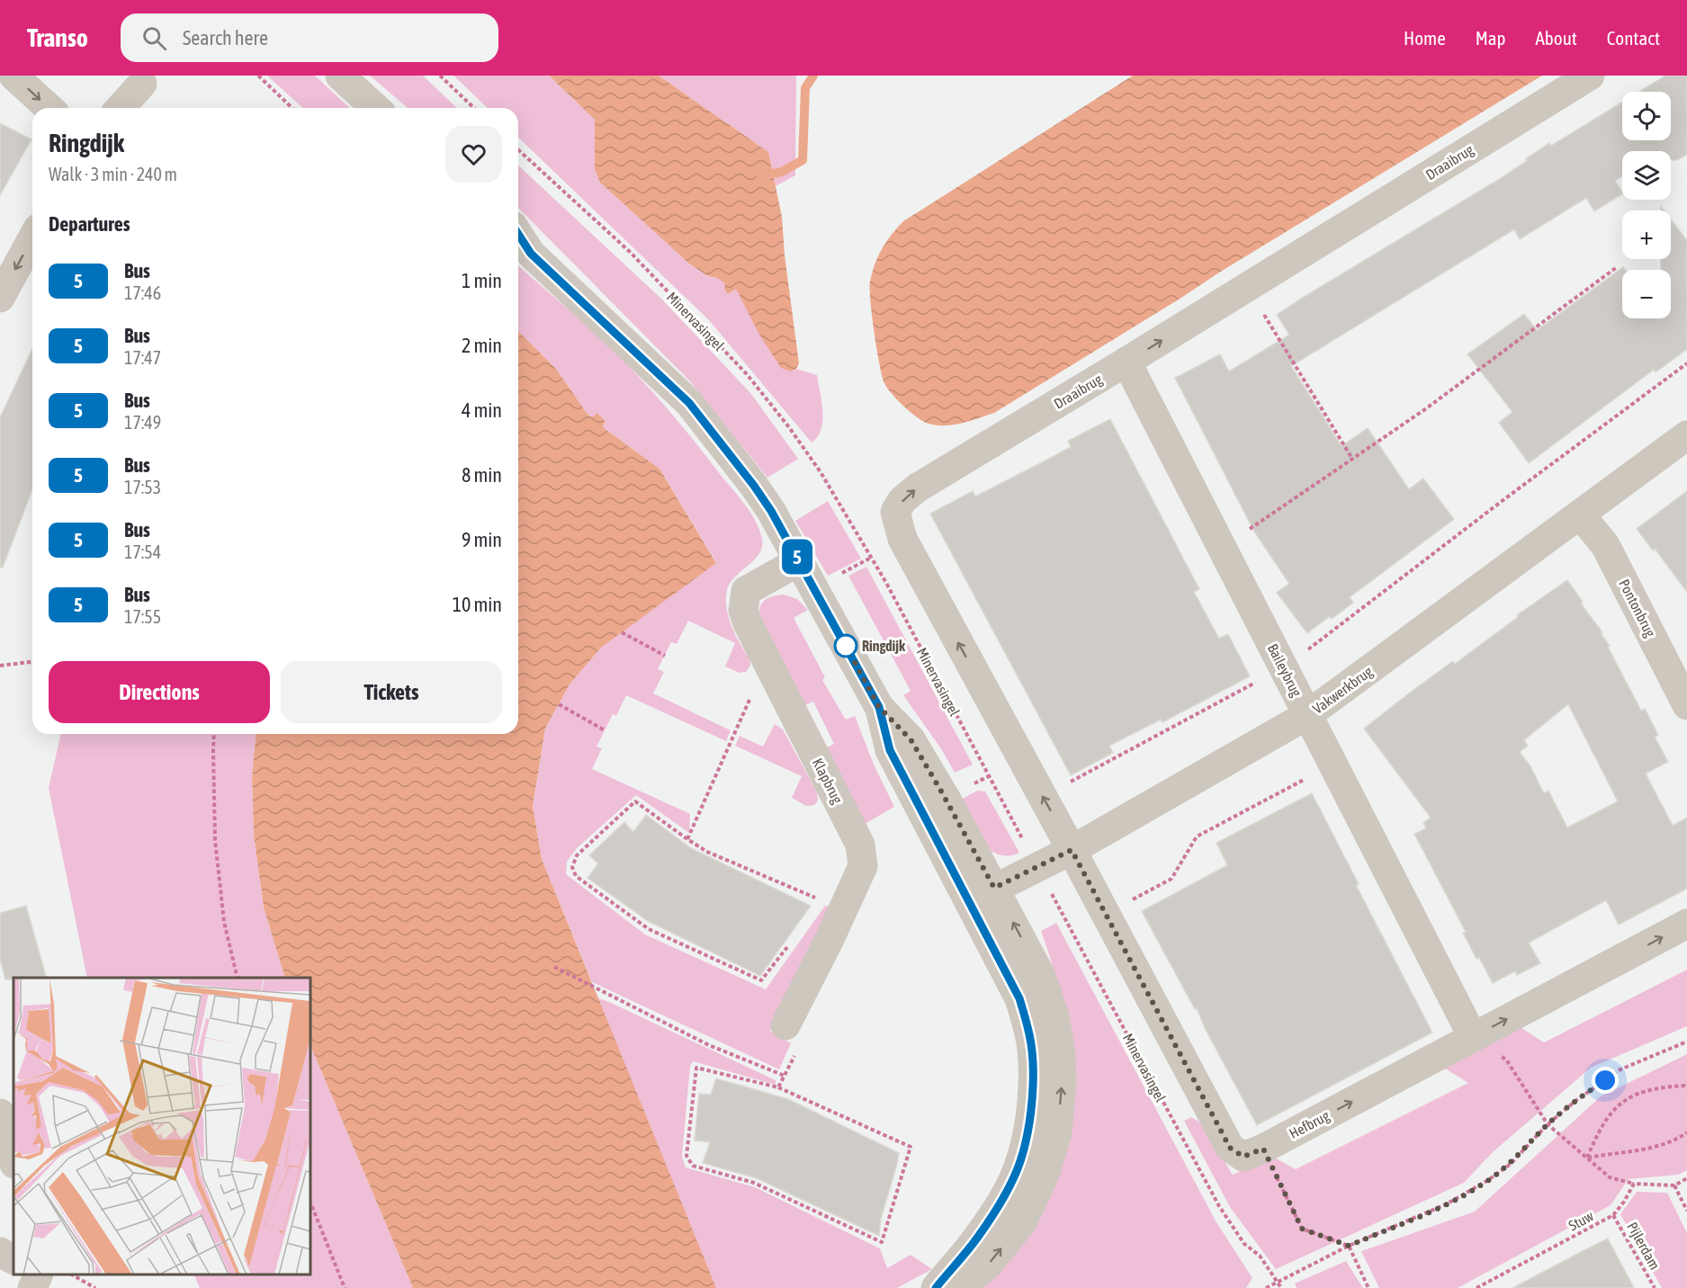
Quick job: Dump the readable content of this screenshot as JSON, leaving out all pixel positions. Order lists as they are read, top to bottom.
{
  "streets": {
    "street": [
      "Draaibrug",
      "Pontonbrug",
      "Baileybrug",
      "Vakwerkbrug",
      "Klapbrug",
      "Hefbrug"
    ],
    "path": ["Minervasingel", "Stuw", "Pijlerdam"]
  },
  "crossings": [
    ["Draaibrug", "Baileybrug"],
    ["Draaibrug", "Vakwerkbrug"],
    ["Draaibrug", "Hefbrug"],
    ["Minervasingel", "Vakwerkbrug"],
    ["Pontonbrug", "Vakwerkbrug"],
    ["Baileybrug", "Vakwerkbrug"],
    ["Baileybrug", "Hefbrug"],
    ["Vakwerkbrug", "Hefbrug"],
    ["Stuw", "Pijlerdam"]
  ],
  "one_way": ["Hefbrug"],
  "places": ["Ringdijk"],
  "lines": ["bus line 5"],
  "page": {
    "header": "Transo",
    "search": "Search here",
    "nav": [
      "Home",
      "Map",
      "About",
      "Contact"
    ],
    "on_map": "5",
    "map_buttons": ["+", "−"],
    "heading": [
      ["Ringdijk", "Walk · 3 min · 240 m"],
      "Departures"
    ],
    "list": [
      {
        "mark": "5",
        "name": "Bus",
        "note": "17:46",
        "value": "1 min"
      },
      {
        "mark": "5",
        "name": "Bus",
        "note": "17:47",
        "value": "2 min"
      },
      {
        "mark": "5",
        "name": "Bus",
        "note": "17:49",
        "value": "4 min"
      },
      {
        "mark": "5",
        "name": "Bus",
        "note": "17:53",
        "value": "8 min"
      },
      {
        "mark": "5",
        "name": "Bus",
        "note": "17:54",
        "value": "9 min"
      },
      {
        "mark": "5",
        "name": "Bus",
        "note": "17:55",
        "value": "10 min"
      }
    ],
    "buttons": ["Directions", "Tickets"]
  }
}
